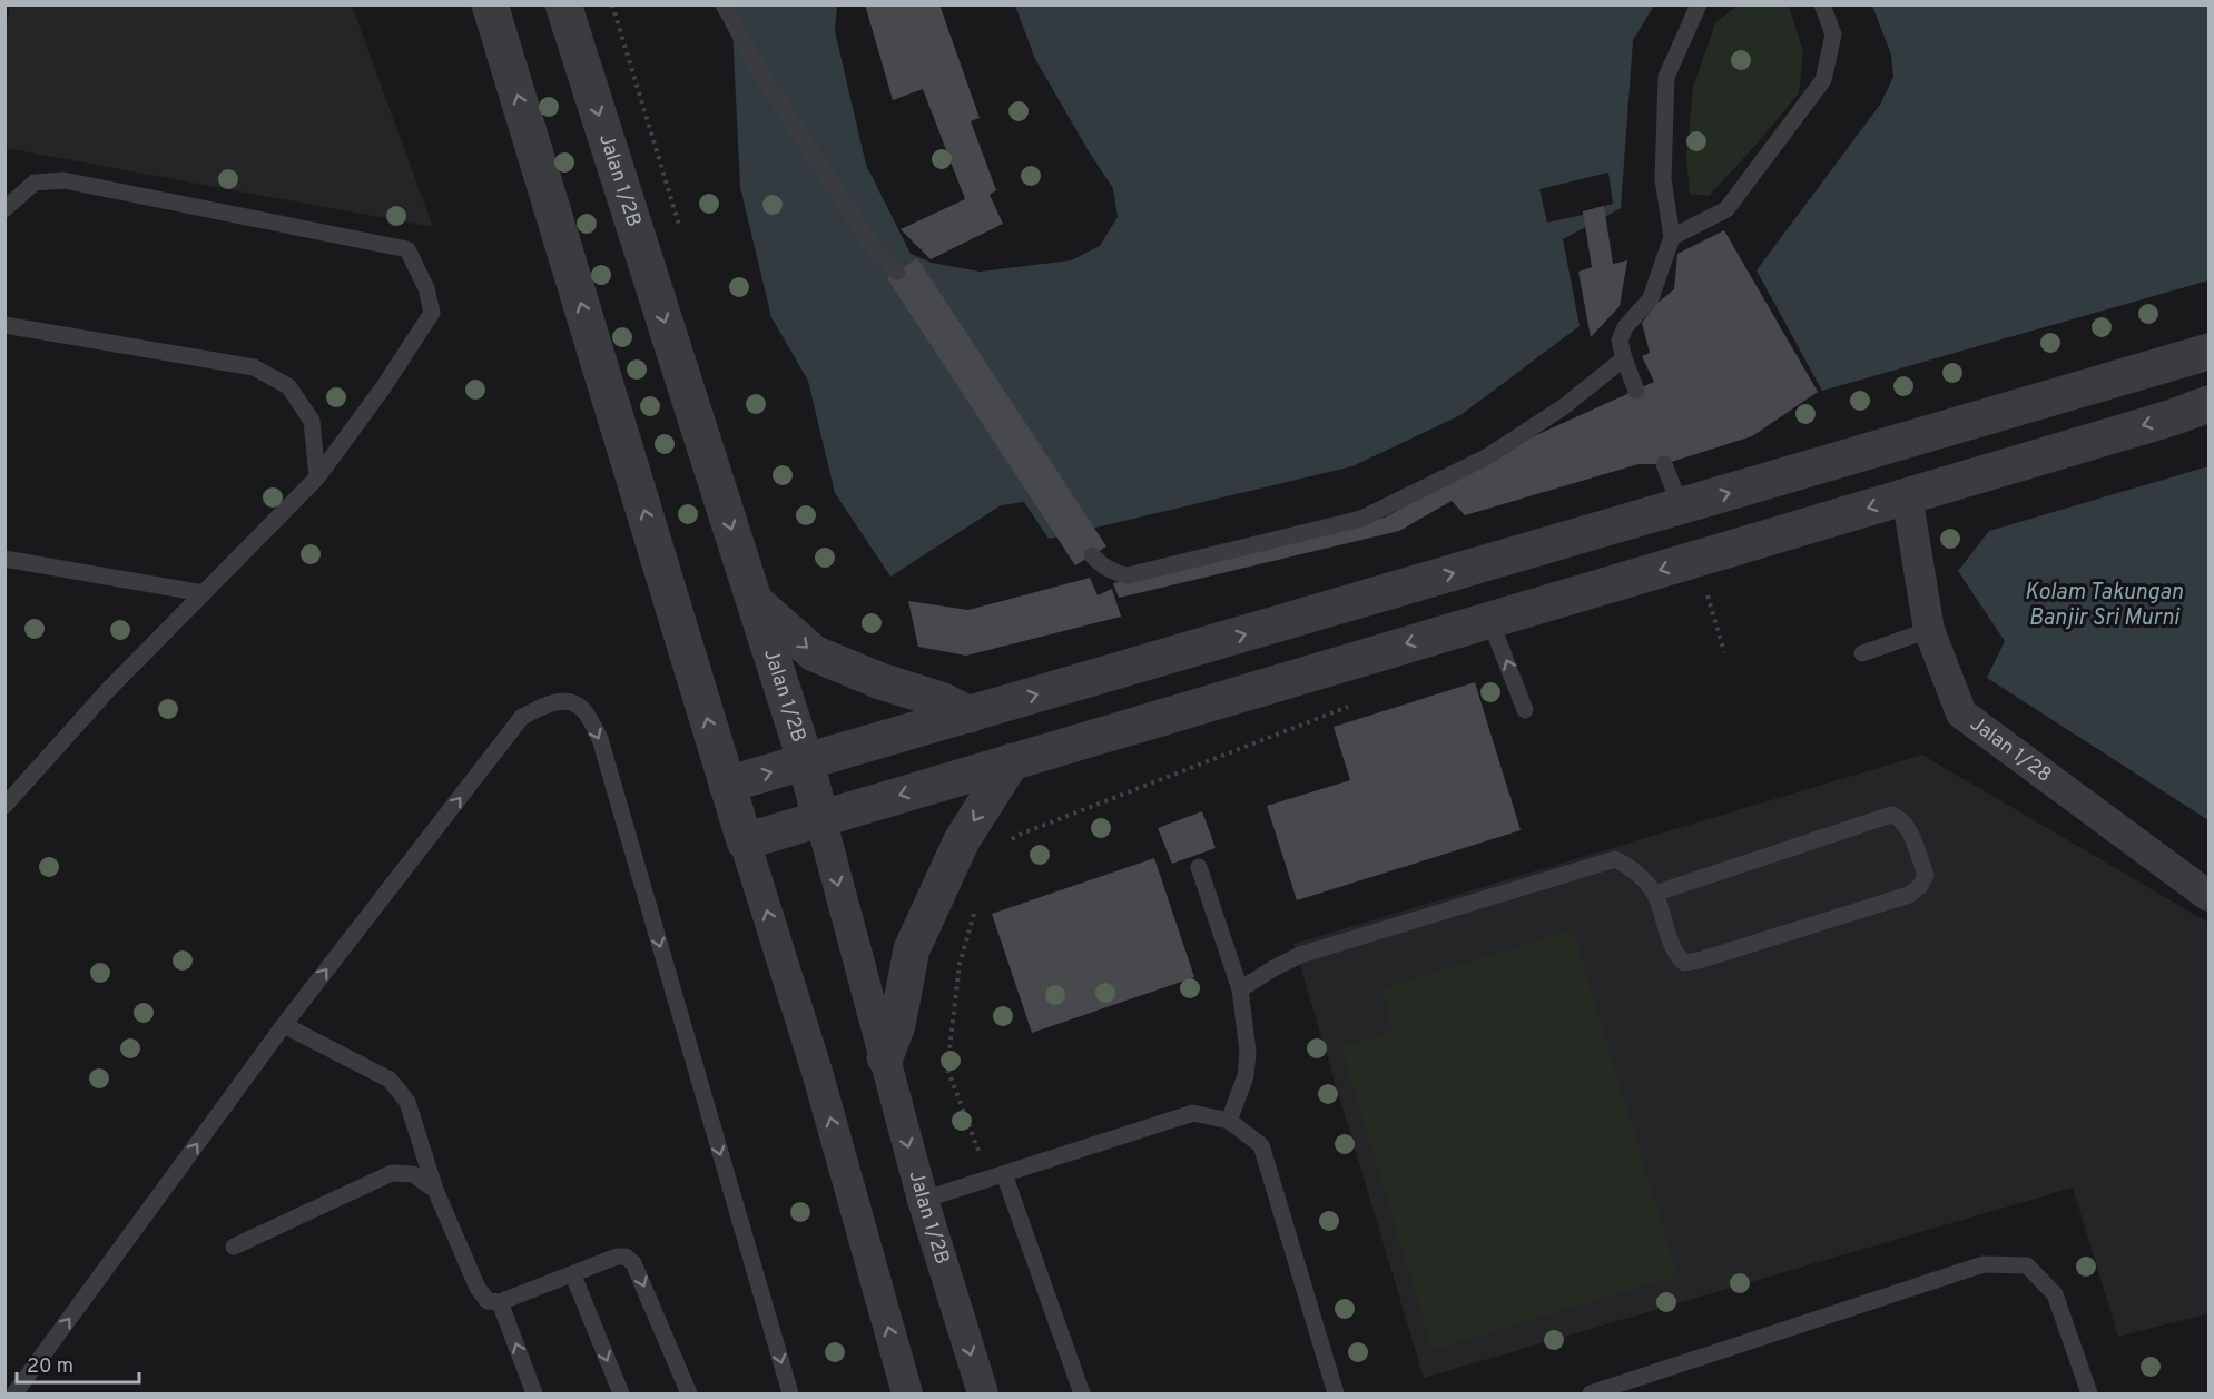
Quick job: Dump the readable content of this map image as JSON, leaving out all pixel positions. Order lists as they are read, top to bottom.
{
  "streets": {
    "street": ["Jalan 1/2B", "Jalan 1/28"]
  },
  "water": ["Kolam Takungan Banjir Sri Murni"],
  "scale_bar": "20 m"
}
